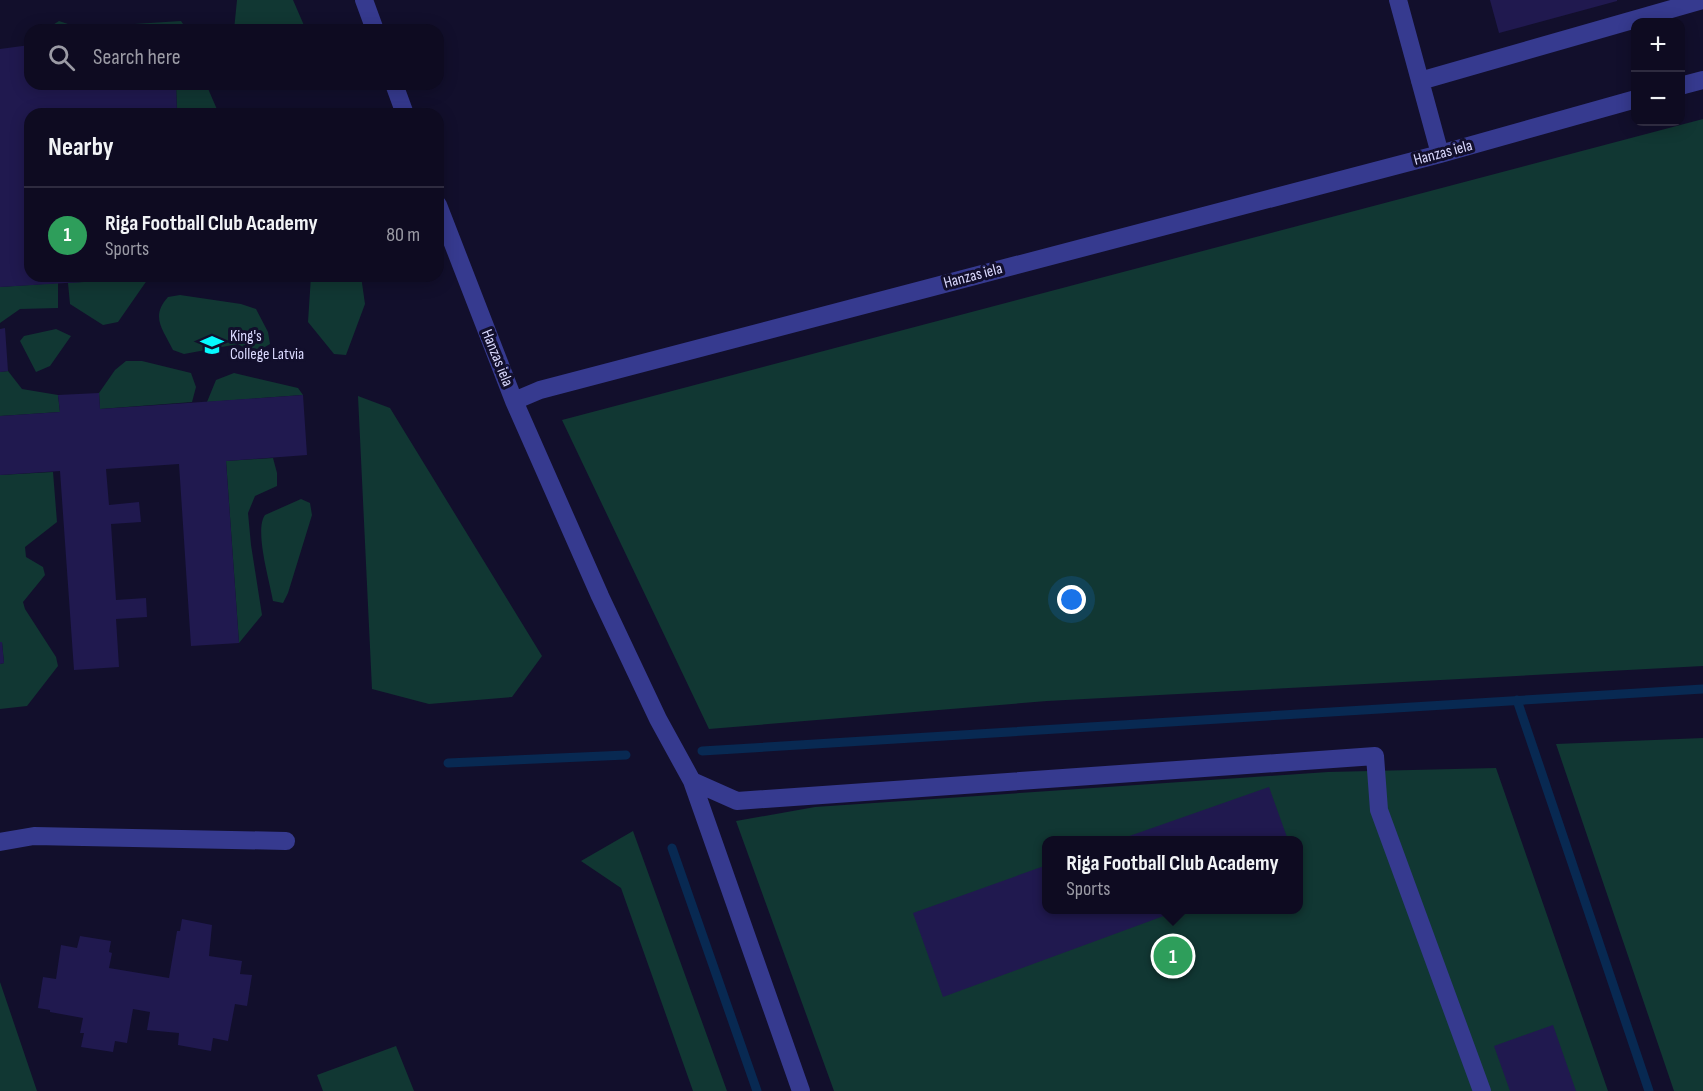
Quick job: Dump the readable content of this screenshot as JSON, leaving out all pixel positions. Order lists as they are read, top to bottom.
{
  "streets": {
    "street": ["Hanzas iela"]
  },
  "places": {
    "school or university": ["King's College Latvia"]
  },
  "page": {
    "map_buttons": ["+", "−"],
    "search": "Search here",
    "heading": "Nearby",
    "list": [
      {
        "mark": "1",
        "name": "Riga Football Club Academy",
        "note": "Sports",
        "value": "80 m"
      }
    ],
    "popup": ["Riga Football Club Academy", "Sports"],
    "pins": "1"
  }
}
